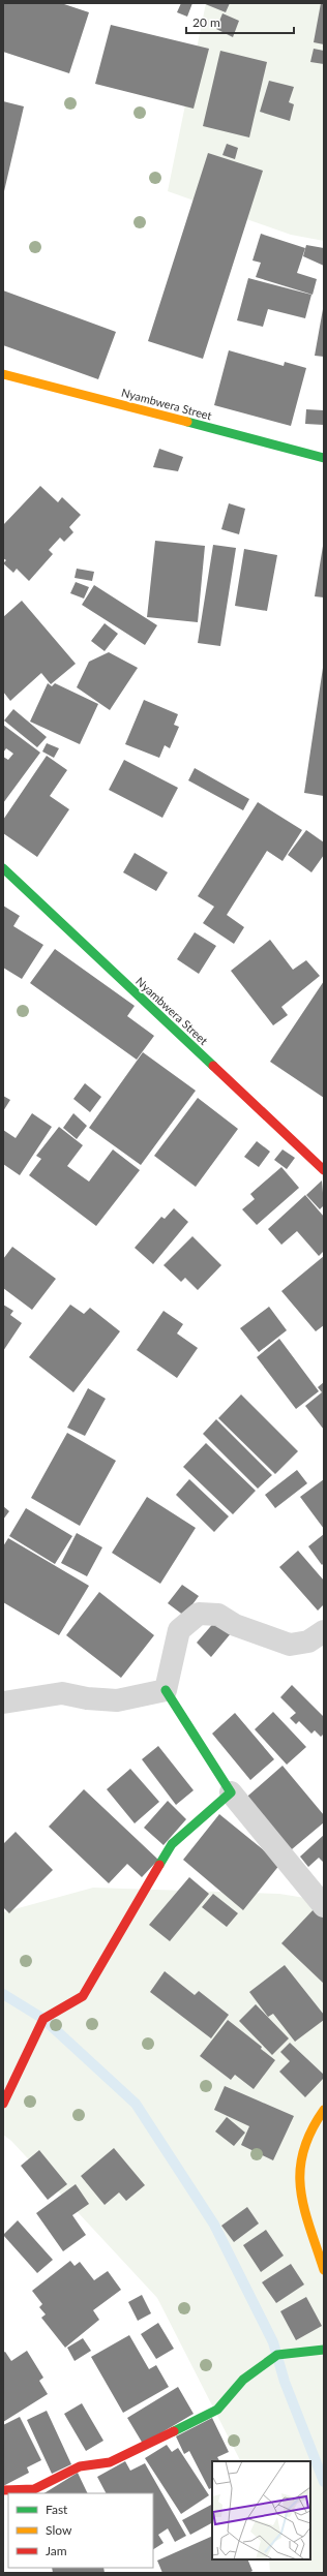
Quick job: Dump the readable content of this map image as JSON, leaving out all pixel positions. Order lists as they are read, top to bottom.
{
  "streets": {
    "street": ["Nyambwera Street"]
  },
  "legend": ["Fast", "Slow", "Jam"],
  "scale_bar": "20 m"
}
